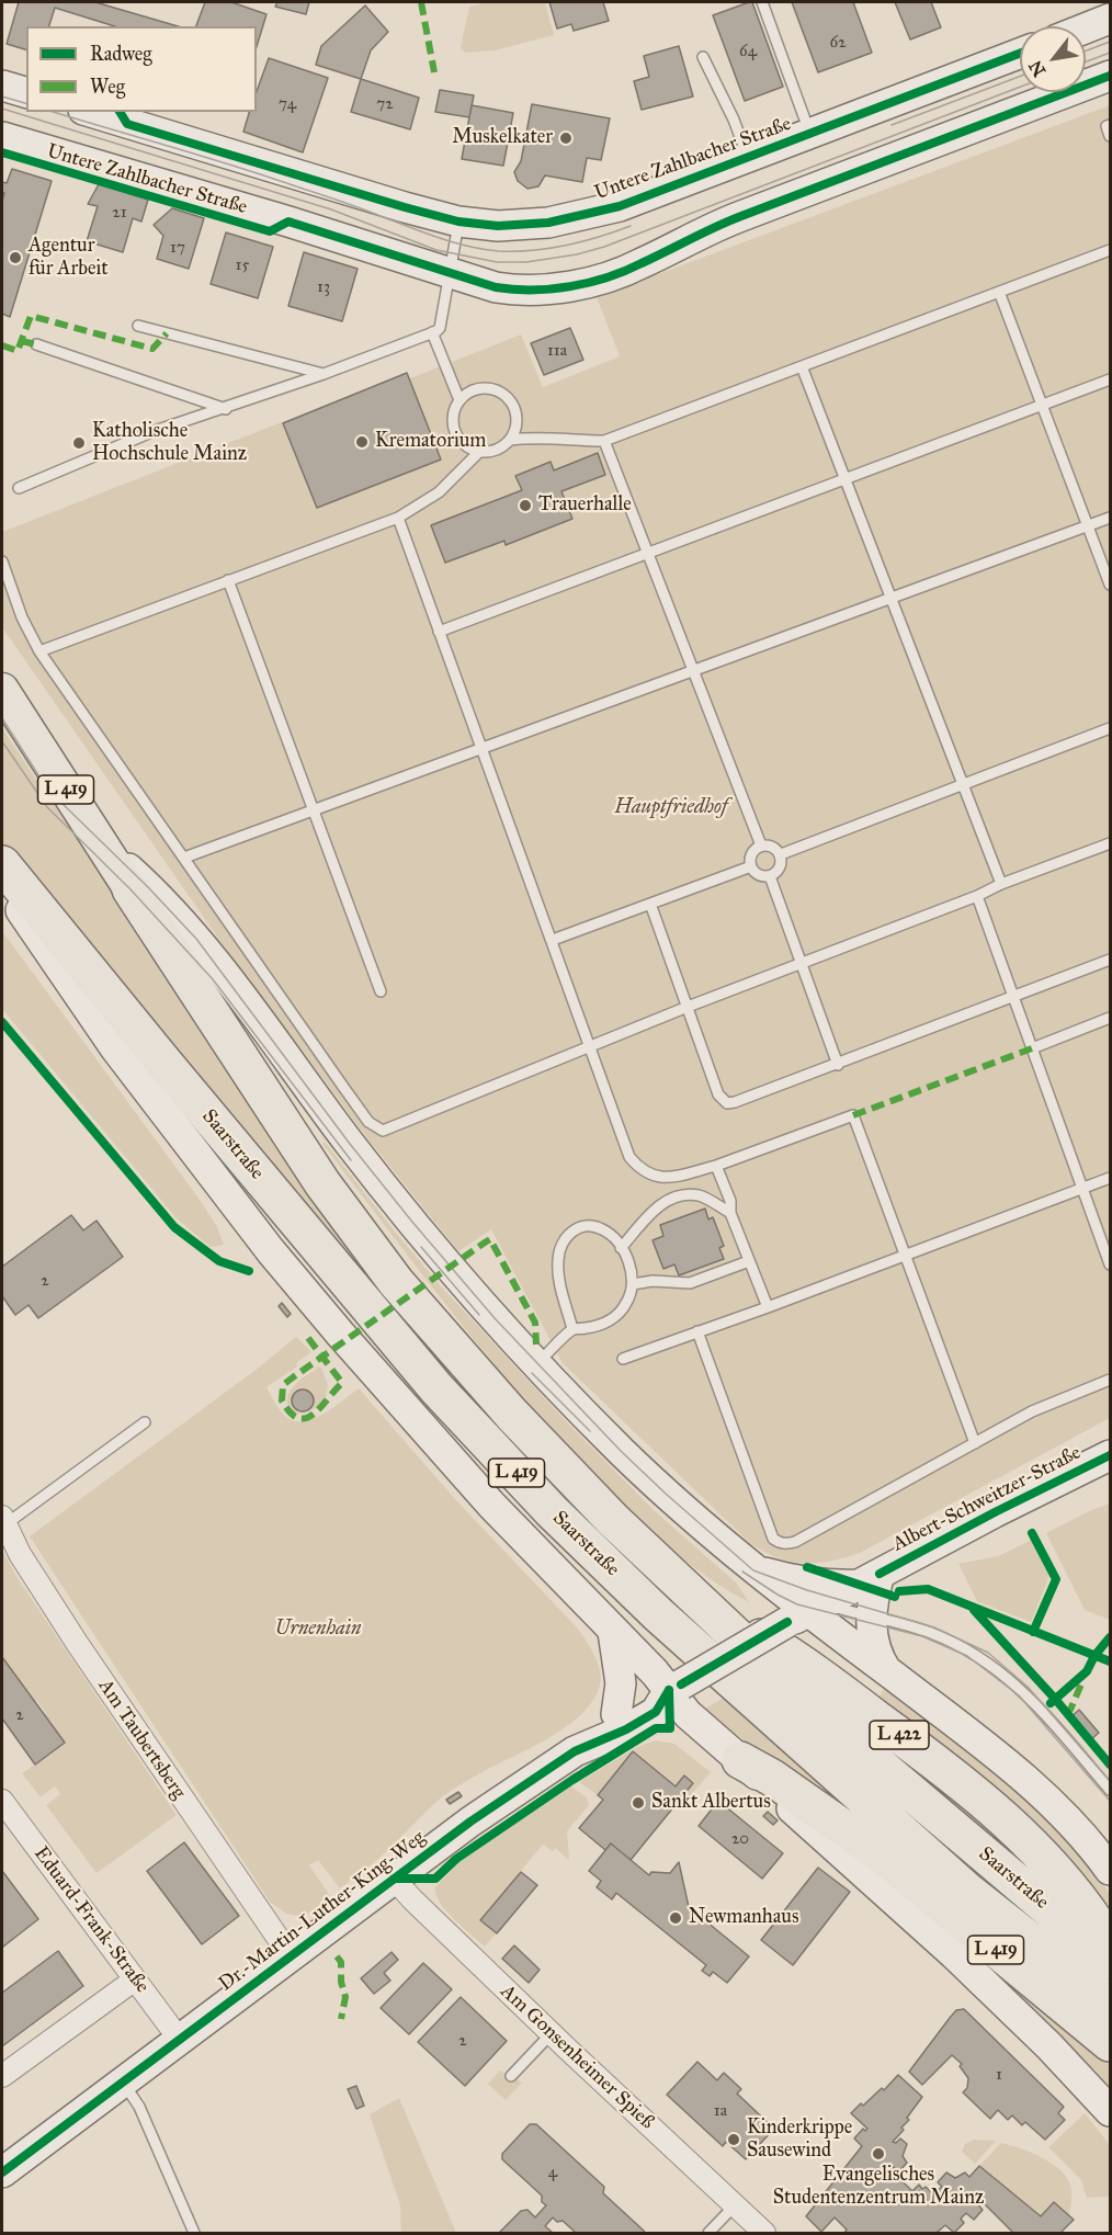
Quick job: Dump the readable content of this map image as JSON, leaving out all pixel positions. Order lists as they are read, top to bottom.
{
  "streets": {
    "highway": ["L 419", "Saarstraße", "L 422"],
    "street": [
      "Untere Zahlbacher Straße",
      "Albert-Schweitzer-Straße",
      "Am Taubertsberg",
      "Dr.-Martin-Luther-King-Weg",
      "Eduard-Frank-Straße",
      "Am Gonsenheimer Spieß"
    ]
  },
  "crossings": [
    ["L 419", "Saarstraße"],
    ["Saarstraße", "Albert-Schweitzer-Straße"],
    ["Saarstraße", "L 422"],
    ["Saarstraße", "Dr.-Martin-Luther-King-Weg"],
    ["Albert-Schweitzer-Straße", "Dr.-Martin-Luther-King-Weg"],
    ["Am Taubertsberg", "Dr.-Martin-Luther-King-Weg"],
    ["Dr.-Martin-Luther-King-Weg", "Eduard-Frank-Straße"],
    ["Dr.-Martin-Luther-King-Weg", "Am Gonsenheimer Spieß"]
  ],
  "parks": ["Hauptfriedhof", "Urnenhain"],
  "places": [
    "Muskelkater",
    "Agentur für Arbeit",
    "Krematorium",
    "Katholische Hochschule Mainz",
    "Trauerhalle",
    "Sankt Albertus",
    "Newmanhaus",
    "Kinderkrippe Sausewind",
    "Evangelisches Studentenzentrum Mainz"
  ],
  "house_numbers": [
    "62",
    "64",
    "74",
    "72",
    "21",
    "17",
    "15",
    "13",
    "11a",
    "2",
    "2",
    "20",
    "2",
    "1",
    "1a",
    "4"
  ],
  "legend": ["Radweg", "Weg"],
  "north": "bottom left"
}
